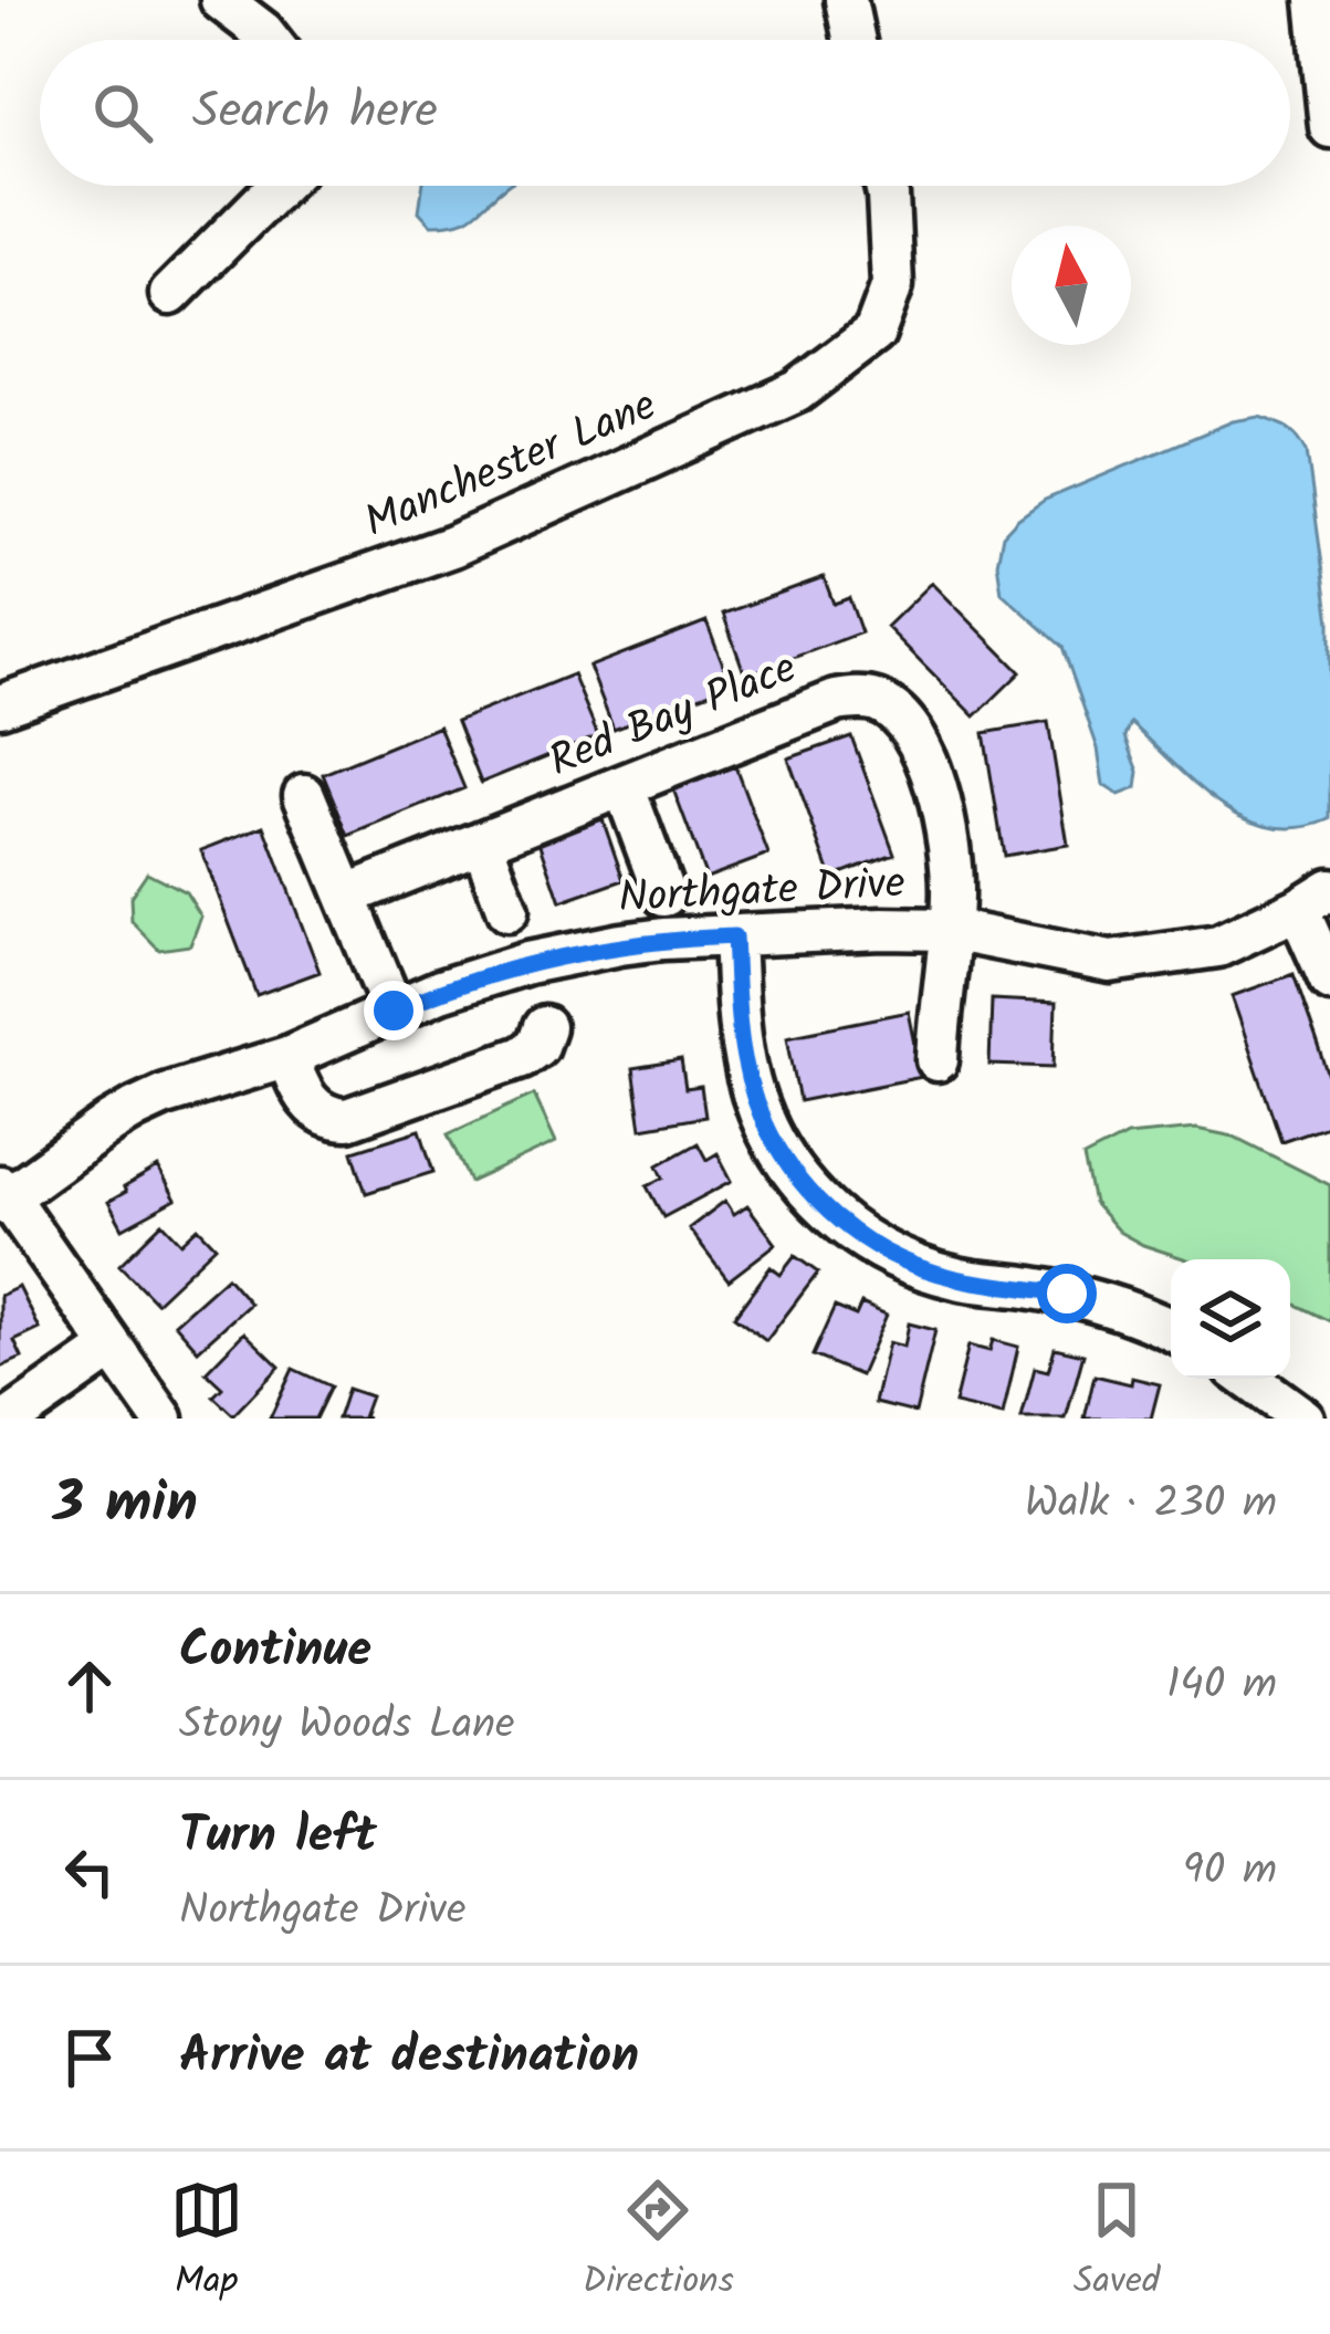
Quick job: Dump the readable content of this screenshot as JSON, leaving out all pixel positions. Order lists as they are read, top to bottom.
{
  "streets": {
    "street": ["Manchester Lane", "Red Bay Place", "Northgate Drive"]
  },
  "crossings": [
    ["Red Bay Place", "Northgate Drive"]
  ],
  "north": "top",
  "page": {
    "search": "Search here",
    "heading": ["3 min", "Walk · 230 m"],
    "list": [
      ["Continue", "Stony Woods Lane", "140 m"],
      ["Turn left", "Northgate Drive", "90 m"],
      "Arrive at destination"
    ],
    "nav": ["Map", "Directions", "Saved"]
  }
}
